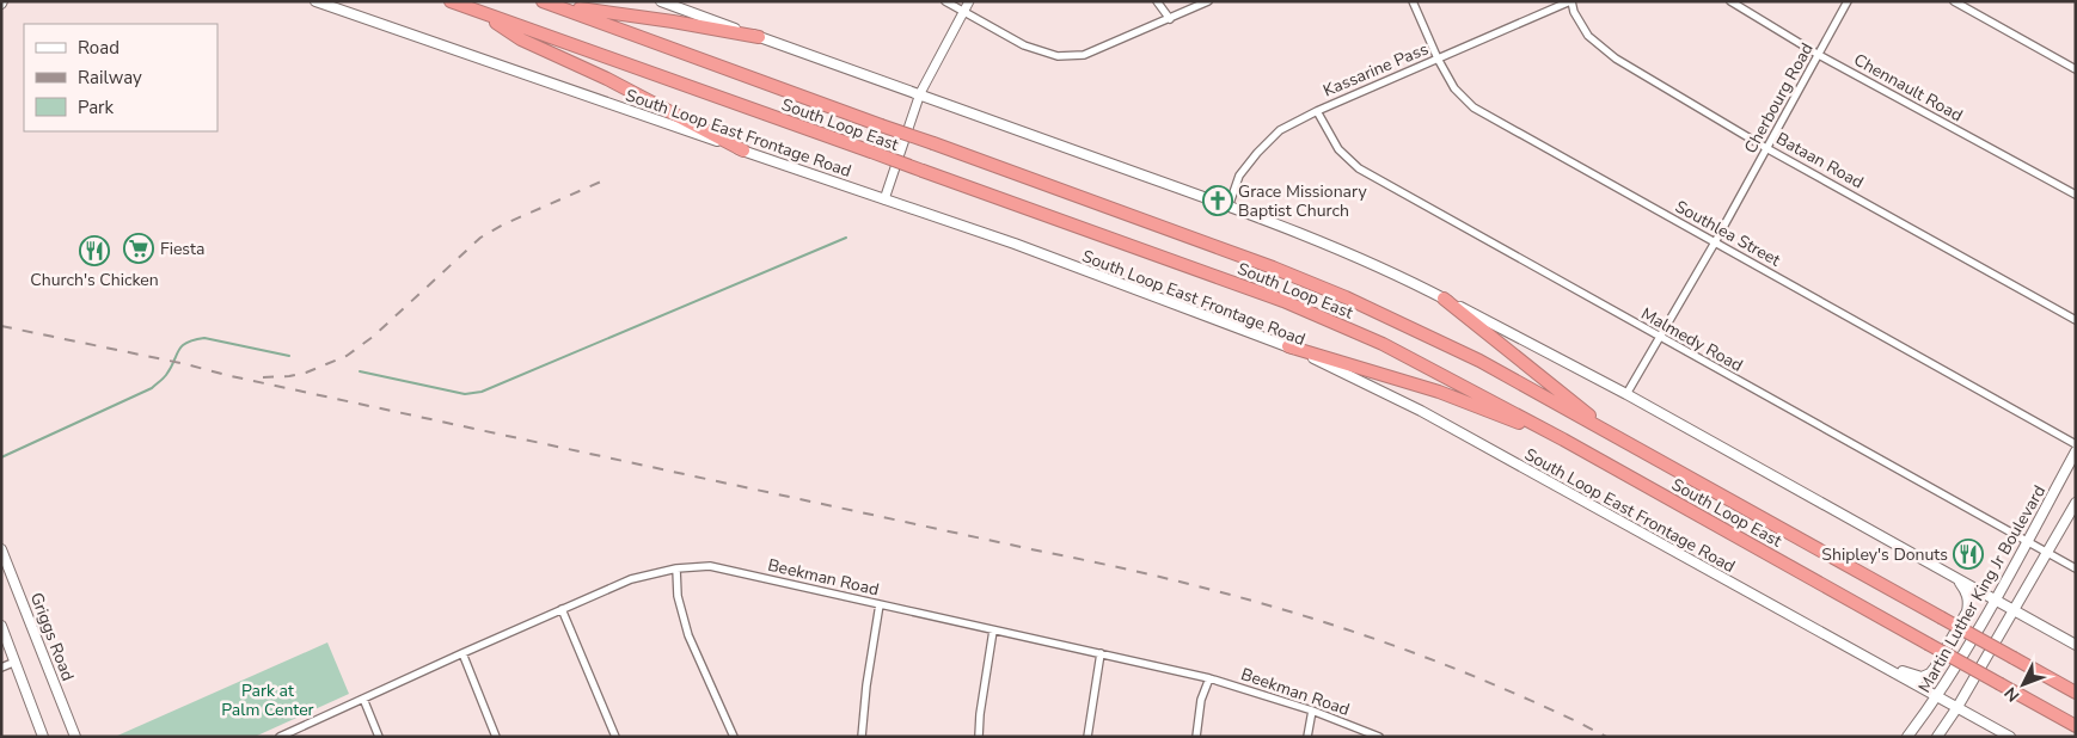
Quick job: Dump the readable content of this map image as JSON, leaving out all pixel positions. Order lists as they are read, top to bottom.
{
  "streets": {
    "highway": ["South Loop East"],
    "main road": ["South Loop East Frontage Road", "Martin Luther King Jr Boulevard", "Griggs Road"],
    "street": [
      "Kassarine Pass",
      "Chennault Road",
      "Cherbourg Road",
      "Bataan Road",
      "Southlea Street",
      "Malmedy Road",
      "Beekman Road"
    ]
  },
  "crossings": [
    ["Kassarine Pass", "Bataan Road"],
    ["Kassarine Pass", "Southlea Street"],
    ["Kassarine Pass", "Malmedy Road"],
    ["Chennault Road", "Cherbourg Road"],
    ["Cherbourg Road", "Bataan Road"],
    ["Cherbourg Road", "Southlea Street"],
    ["Cherbourg Road", "Malmedy Road"],
    ["South Loop East Frontage Road", "Martin Luther King Jr Boulevard"],
    ["Malmedy Road", "Martin Luther King Jr Boulevard"]
  ],
  "parks": ["Park at Palm Center"],
  "places": {
    "church": ["Grace Missionary Baptist Church"],
    "supermarket": ["Fiesta"],
    "restaurant": ["Church's Chicken", "Shipley's Donuts"]
  },
  "legend": ["Road", "Railway", "Park"],
  "north": "bottom left"
}
